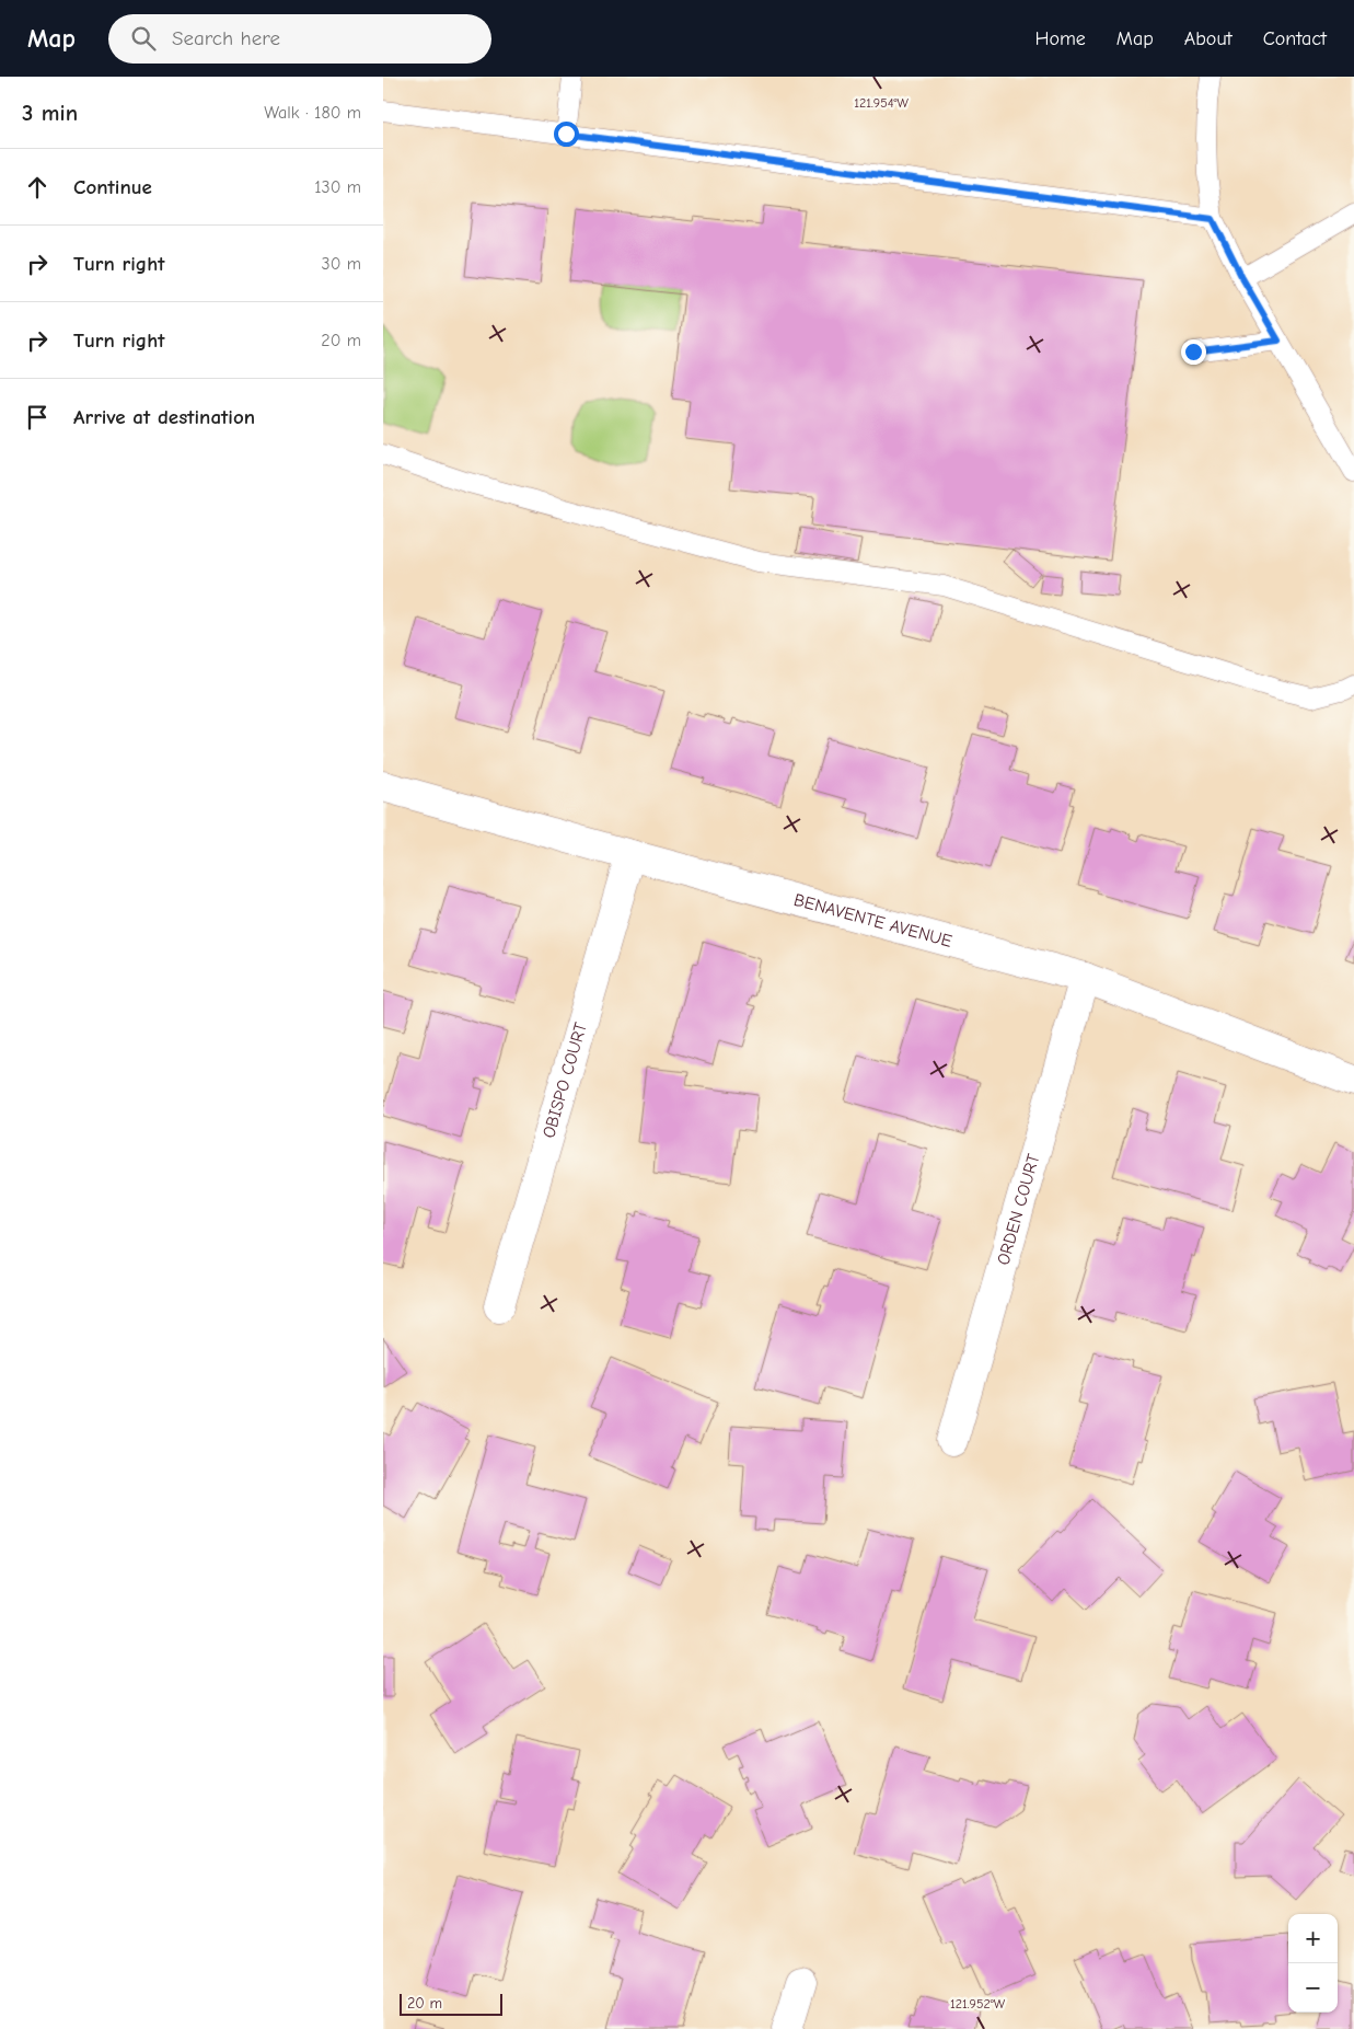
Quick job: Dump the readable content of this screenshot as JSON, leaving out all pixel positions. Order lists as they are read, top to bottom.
{
  "streets": {
    "street": ["BENAVENTE AVENUE", "OBISPO COURT", "ORDEN COURT"]
  },
  "crossings": [
    ["BENAVENTE AVENUE", "OBISPO COURT"],
    ["BENAVENTE AVENUE", "ORDEN COURT"]
  ],
  "scale_bar": "20 m",
  "page": {
    "header": "Map",
    "search": "Search here",
    "nav": [
      "Home",
      "Map",
      "About",
      "Contact"
    ],
    "heading": ["3 min", "Walk · 180 m"],
    "list": [
      ["Continue", "130 m"],
      ["Turn right", "30 m"],
      ["Turn right", "20 m"],
      "Arrive at destination"
    ],
    "map_buttons": ["+", "−"],
    "scale": "20 m"
  },
  "coordinates": ["121.954°W", "121.952°W"]
}
